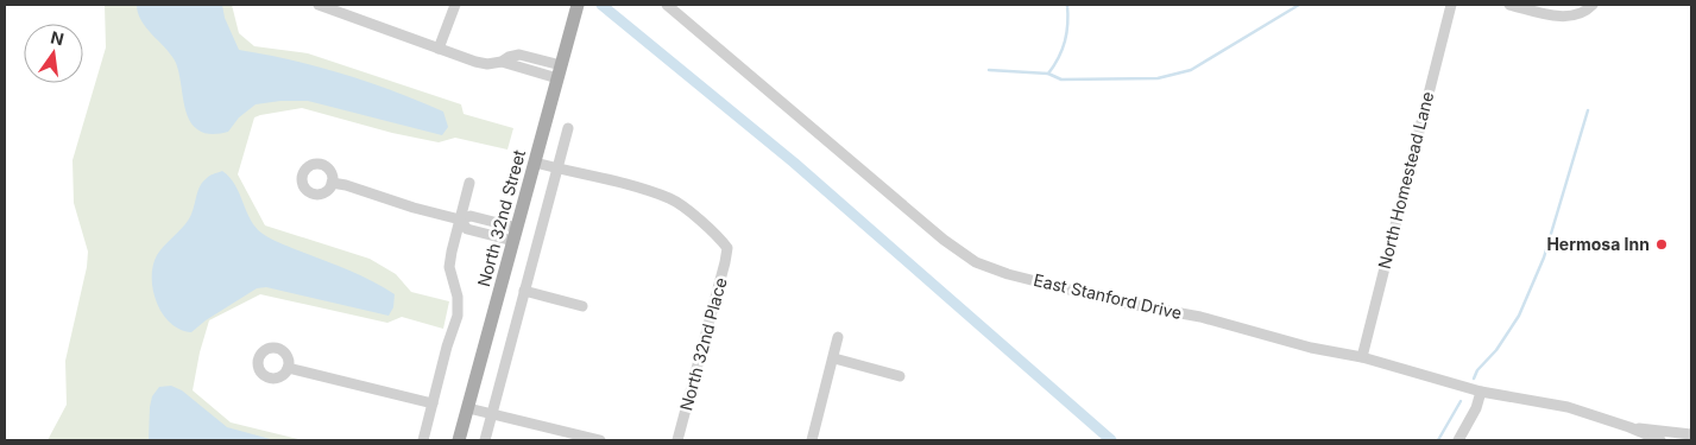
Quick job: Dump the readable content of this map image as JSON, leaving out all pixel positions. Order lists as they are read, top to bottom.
{
  "streets": {
    "main road": ["North 32nd Street"],
    "street": ["North Homestead Lane", "East Stanford Drive", "North 32nd Place"]
  },
  "crossings": [
    ["North Homestead Lane", "East Stanford Drive"]
  ],
  "places": ["Hermosa Inn"],
  "north": "top"
}
